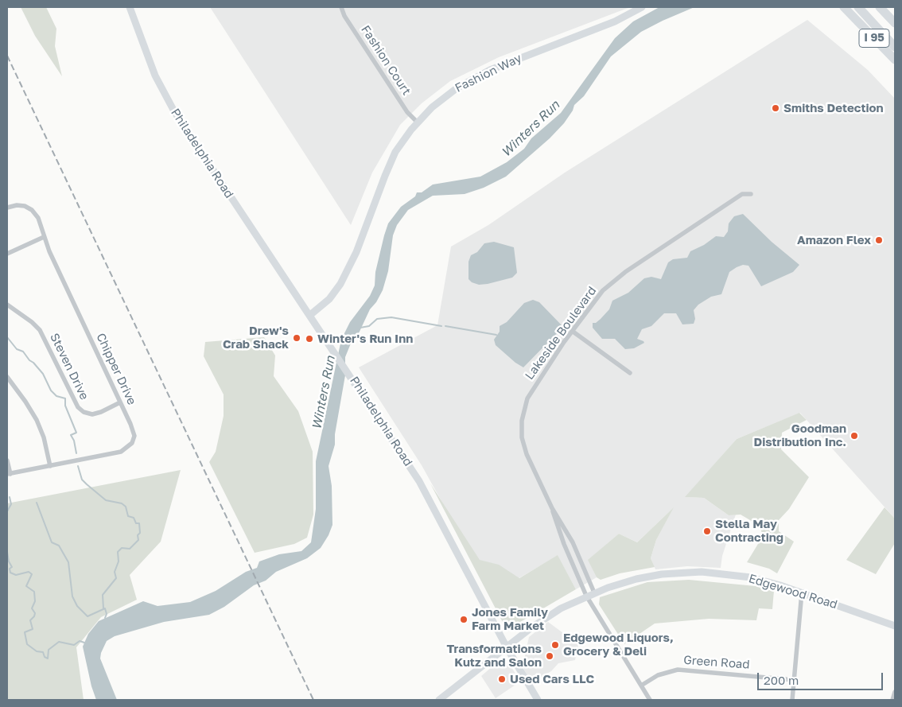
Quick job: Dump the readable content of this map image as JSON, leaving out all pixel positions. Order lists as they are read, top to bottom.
{
  "streets": {
    "highway": ["I 95"],
    "street": [
      "Fashion Court",
      "Fashion Way",
      "Philadelphia Road",
      "Lakeside Boulevard",
      "Steven Drive",
      "Chipper Drive",
      "Edgewood Road",
      "Green Road"
    ]
  },
  "crossings": [
    ["Fashion Court", "Fashion Way"],
    ["Fashion Way", "Philadelphia Road"],
    ["Philadelphia Road", "Edgewood Road"],
    ["Lakeside Boulevard", "Edgewood Road"],
    ["Lakeside Boulevard", "Green Road"],
    ["Steven Drive", "Chipper Drive"]
  ],
  "water": ["Winters Run"],
  "places": [
    "Smiths Detection",
    "Amazon Flex",
    "Drew's Crab Shack",
    "Winter's Run Inn",
    "Goodman Distribution Inc.",
    "Stella May Contracting",
    "Jones Family Farm Market",
    "Edgewood Liquors, Grocery & Deli",
    "Transformations Kutz and Salon",
    "Used Cars LLC"
  ],
  "scale_bar": "200 m"
}
